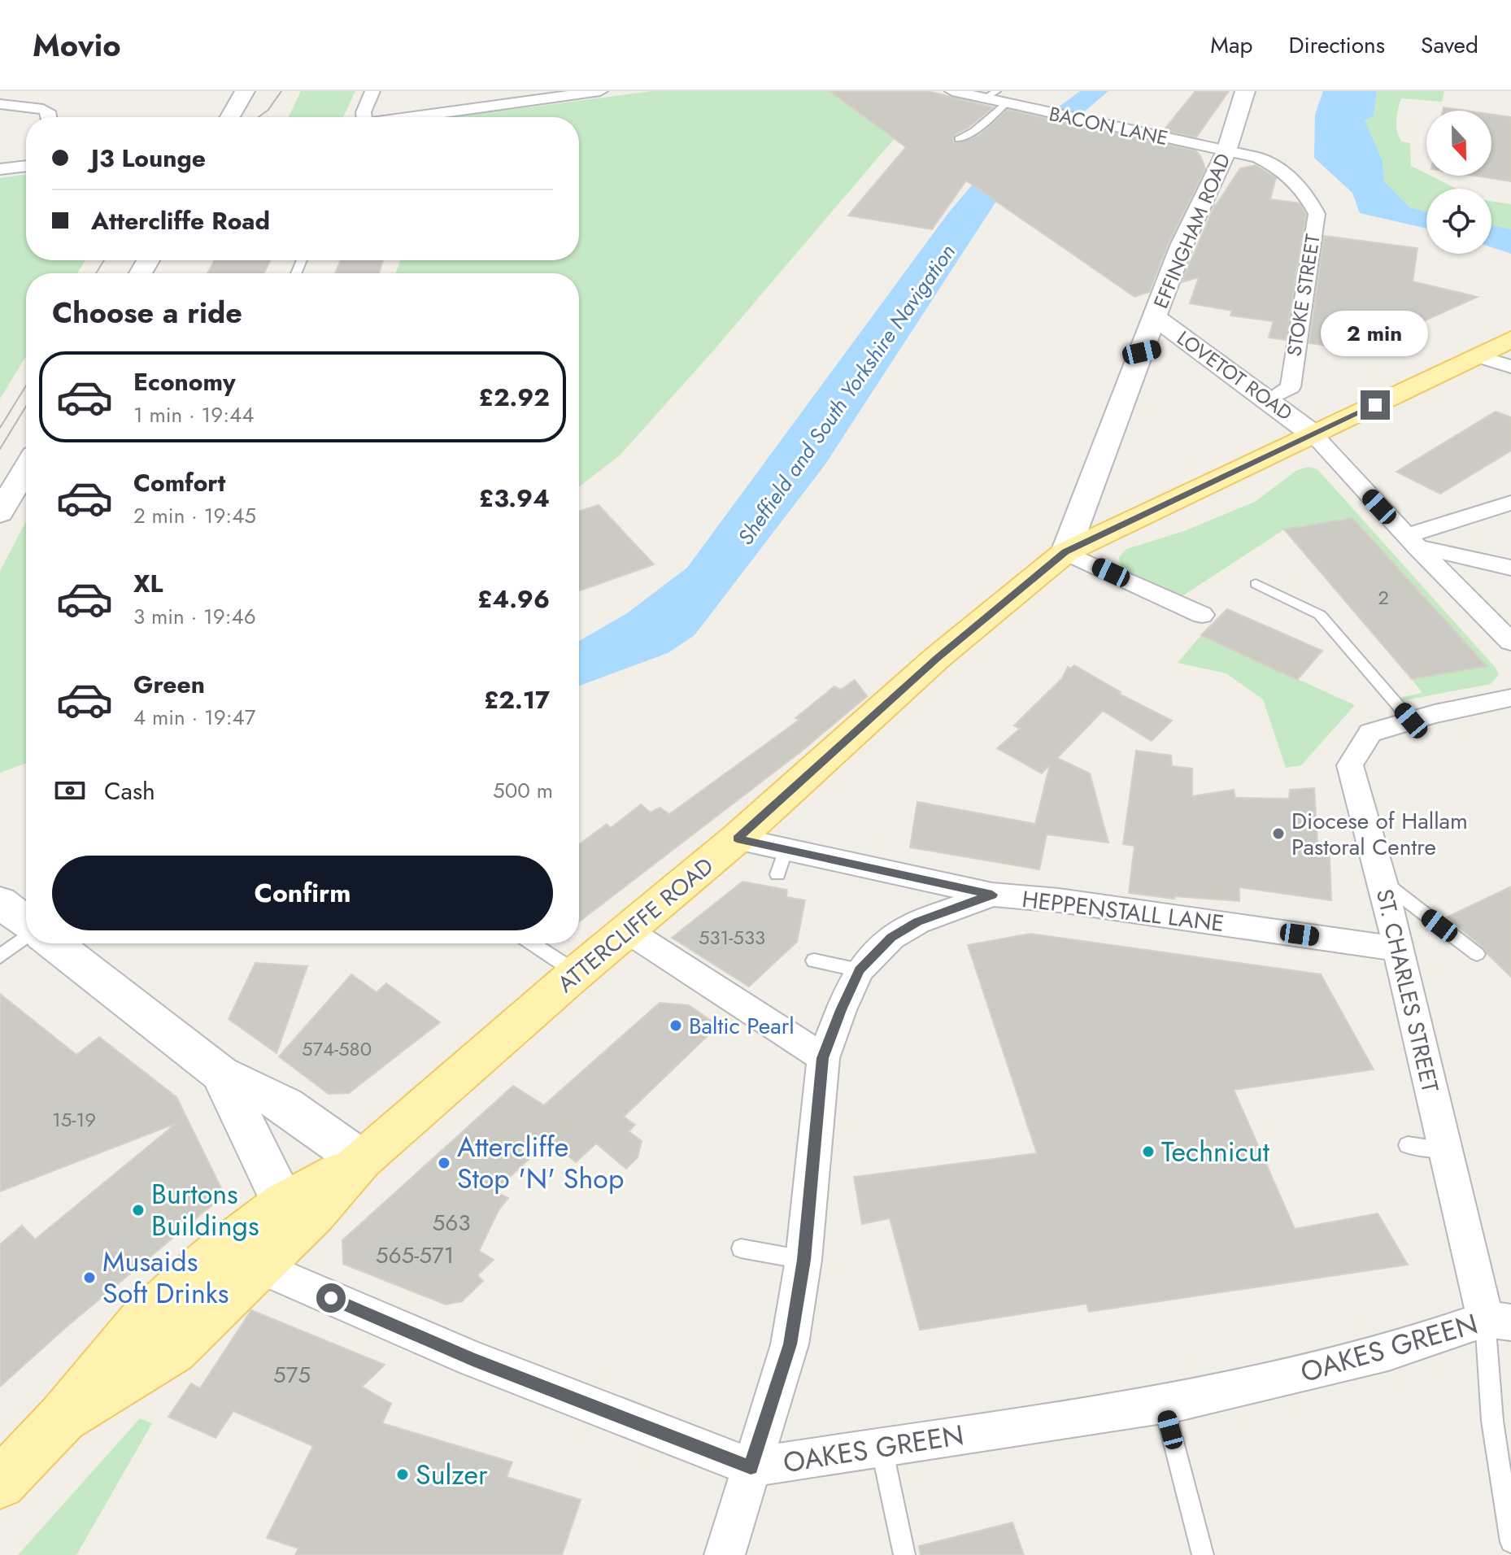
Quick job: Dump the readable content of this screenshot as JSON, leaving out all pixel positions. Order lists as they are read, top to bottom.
{
  "streets": {
    "main road": ["EFFINGHAM ROAD", "LOVETOT ROAD", "ATTERCLIFFE ROAD"],
    "street": [
      "BACON LANE",
      "STOKE STREET",
      "HEPPENSTALL LANE",
      "ST. CHARLES STREET",
      "OAKES GREEN"
    ]
  },
  "crossings": [
    ["BACON LANE", "EFFINGHAM ROAD"],
    ["BACON LANE", "STOKE STREET"],
    ["EFFINGHAM ROAD", "STOKE STREET"],
    ["EFFINGHAM ROAD", "LOVETOT ROAD"],
    ["EFFINGHAM ROAD", "ATTERCLIFFE ROAD"],
    ["STOKE STREET", "LOVETOT ROAD"],
    ["LOVETOT ROAD", "ATTERCLIFFE ROAD"],
    ["HEPPENSTALL LANE", "ATTERCLIFFE ROAD"],
    ["HEPPENSTALL LANE", "ST. CHARLES STREET"],
    ["ATTERCLIFFE ROAD", "OAKES GREEN"],
    ["ST. CHARLES STREET", "OAKES GREEN"]
  ],
  "water": ["Sheffield and South Yorkshire Navigation"],
  "places": [
    "Diocese of Hallam Pastoral Centre",
    "Baltic Pearl",
    "Technicut",
    "Attercliffe Stop 'N' Shop",
    "Burtons Buildings",
    "Musaids Soft Drinks",
    "Sulzer"
  ],
  "house_numbers": [
    "2",
    "531-533",
    "574-580",
    "15-19",
    "563",
    "565-571",
    "575"
  ],
  "north": "bottom",
  "page": {
    "header": "Movio",
    "nav": ["Map", "Directions", "Saved"],
    "banner": ["J3 Lounge", "Attercliffe Road"],
    "heading": "Choose a ride",
    "bubble": "2 min",
    "list": [
      {
        "name": "Economy",
        "note": "1 min · 19:44",
        "value": "£2.92"
      },
      {
        "name": "Comfort",
        "note": "2 min · 19:45",
        "value": "£3.94"
      },
      {
        "name": "XL",
        "note": "3 min · 19:46",
        "value": "£4.96"
      },
      {
        "name": "Green",
        "note": "4 min · 19:47",
        "value": "£2.17"
      }
    ],
    "pay": ["Cash", "500 m"],
    "buttons": "Confirm"
  }
}
